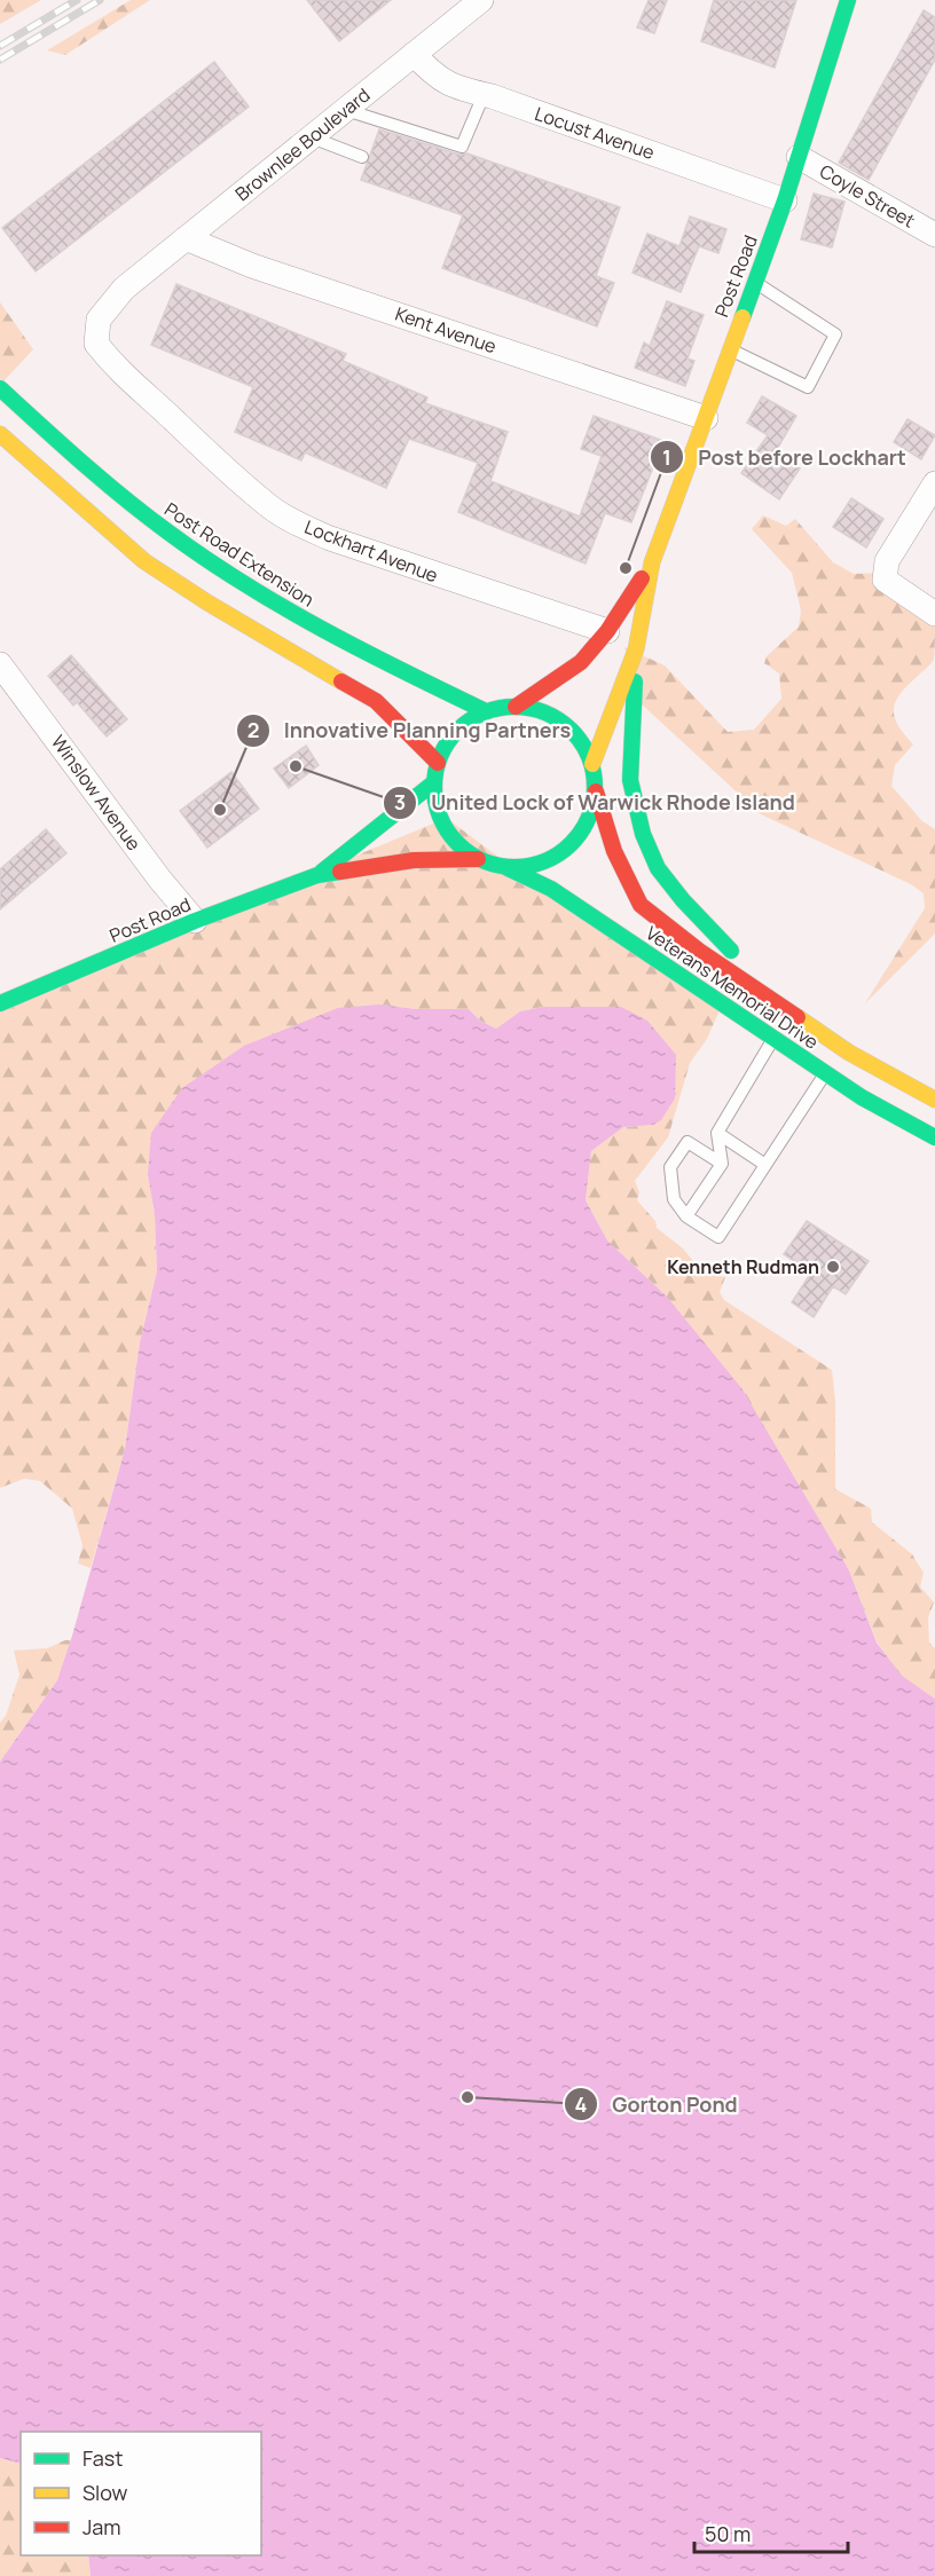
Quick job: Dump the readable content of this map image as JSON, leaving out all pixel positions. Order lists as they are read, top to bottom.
{
  "streets": {
    "main road": ["Post Road", "Post Road Extension", "Veterans Memorial Drive"],
    "street": [
      "Locust Avenue",
      "Brownlee Boulevard",
      "Coyle Street",
      "Kent Avenue",
      "Lockhart Avenue",
      "Winslow Avenue"
    ]
  },
  "crossings": [
    ["Locust Avenue", "Brownlee Boulevard"],
    ["Locust Avenue", "Post Road"],
    ["Brownlee Boulevard", "Kent Avenue"],
    ["Brownlee Boulevard", "Lockhart Avenue"],
    ["Coyle Street", "Post Road"],
    ["Post Road", "Kent Avenue"],
    ["Post Road", "Post Road Extension"],
    ["Post Road", "Winslow Avenue"],
    ["Post Road", "Veterans Memorial Drive"],
    ["Post Road Extension", "Veterans Memorial Drive"]
  ],
  "places": [
    "Post before Lockhart",
    "United Lock of Warwick Rhode Island",
    "Innovative Planning Partners",
    "Kenneth Rudman",
    "Gorton Pond"
  ],
  "legend": ["Fast", "Slow", "Jam"],
  "scale_bar": "50 m"
}
